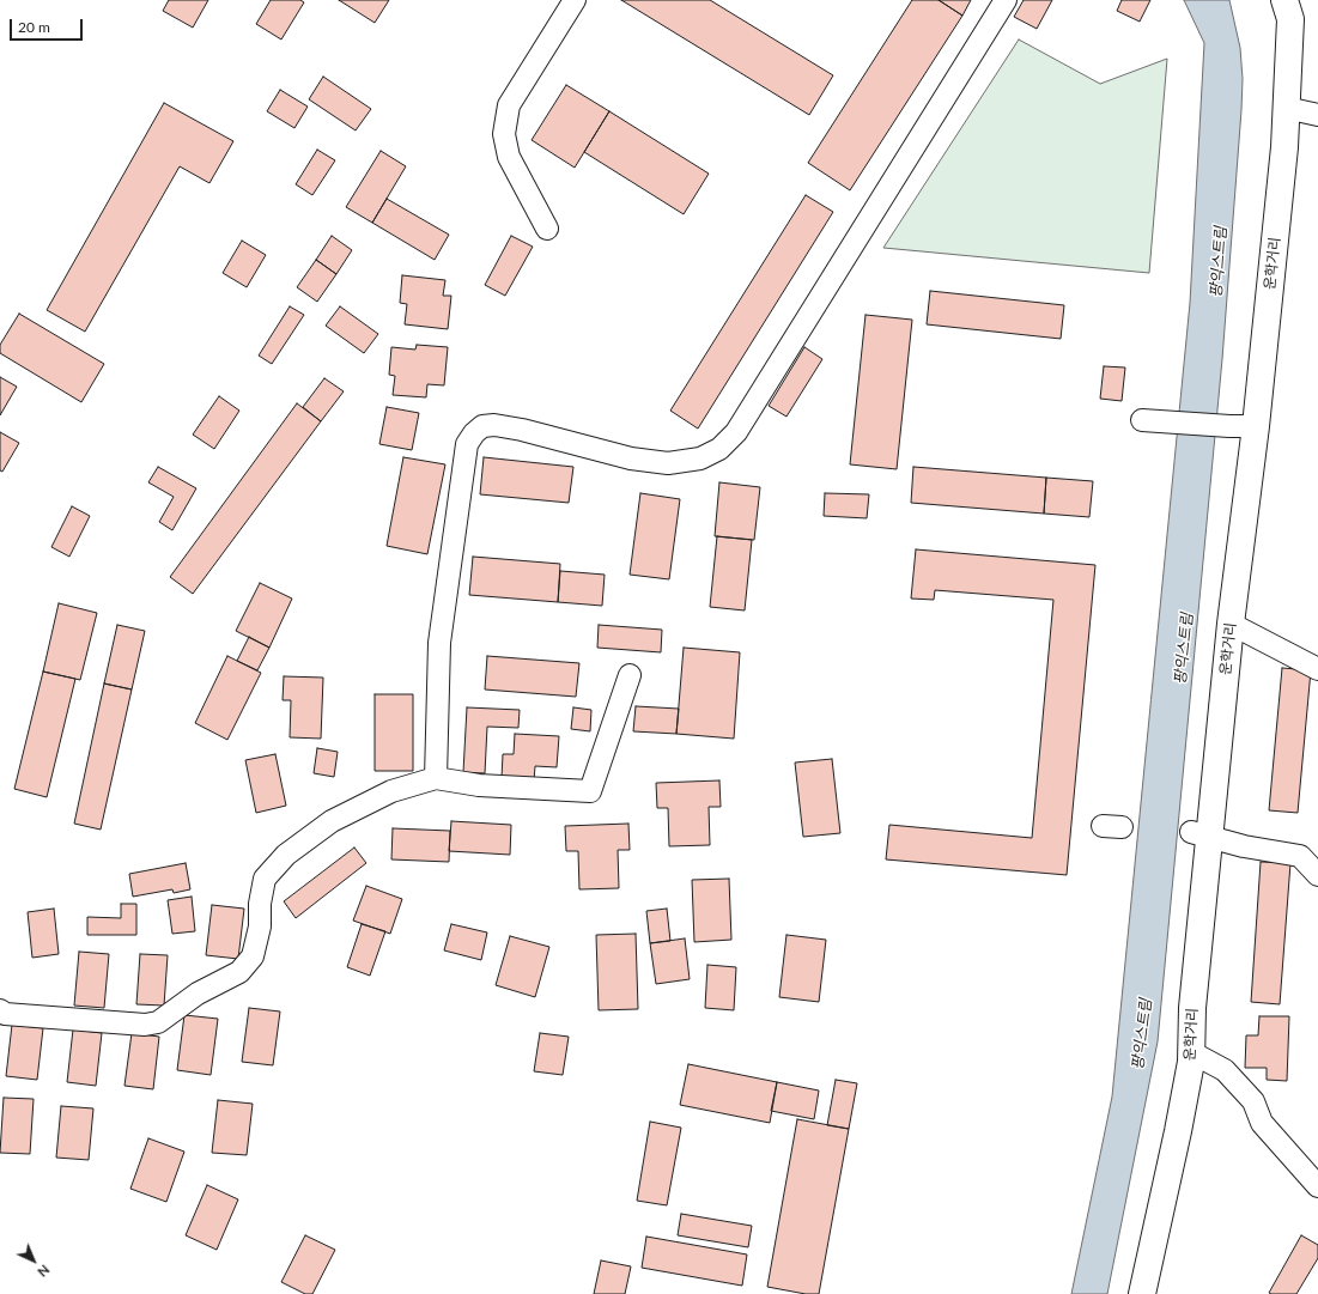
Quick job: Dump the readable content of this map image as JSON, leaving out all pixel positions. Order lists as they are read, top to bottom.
{
  "streets": {
    "main road": ["운학거리"]
  },
  "water": ["팡익스트림"],
  "scale_bar": "20 m",
  "north": "bottom right"
}
